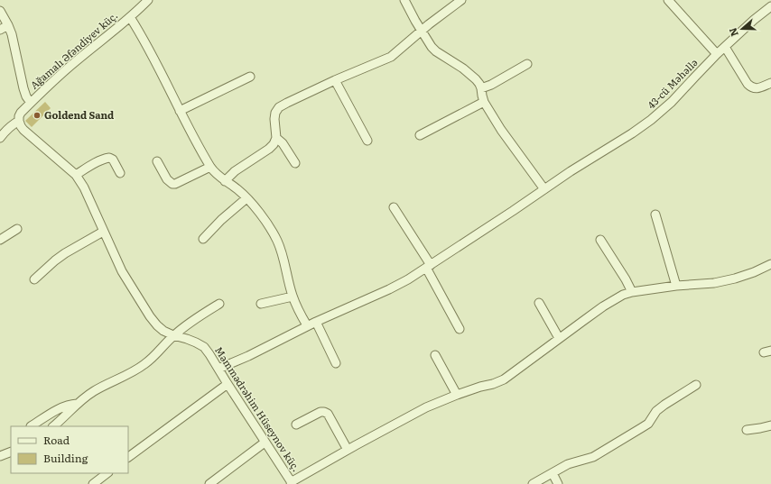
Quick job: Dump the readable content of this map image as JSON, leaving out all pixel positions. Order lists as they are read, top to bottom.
{
  "streets": {
    "street": ["Ağamalı Əfəndiyev küç.", "43-cü Məhəllə", "Məmmədrəhim Hüseynov küç."]
  },
  "crossings": [
    ["Ağamalı Əfəndiyev küç.", "Məmmədrəhim Hüseynov küç."],
    ["43-cü Məhəllə", "Məmmədrəhim Hüseynov küç."]
  ],
  "places": ["Goldend Sand"],
  "legend": ["Road", "Building"],
  "north": "left"
}
